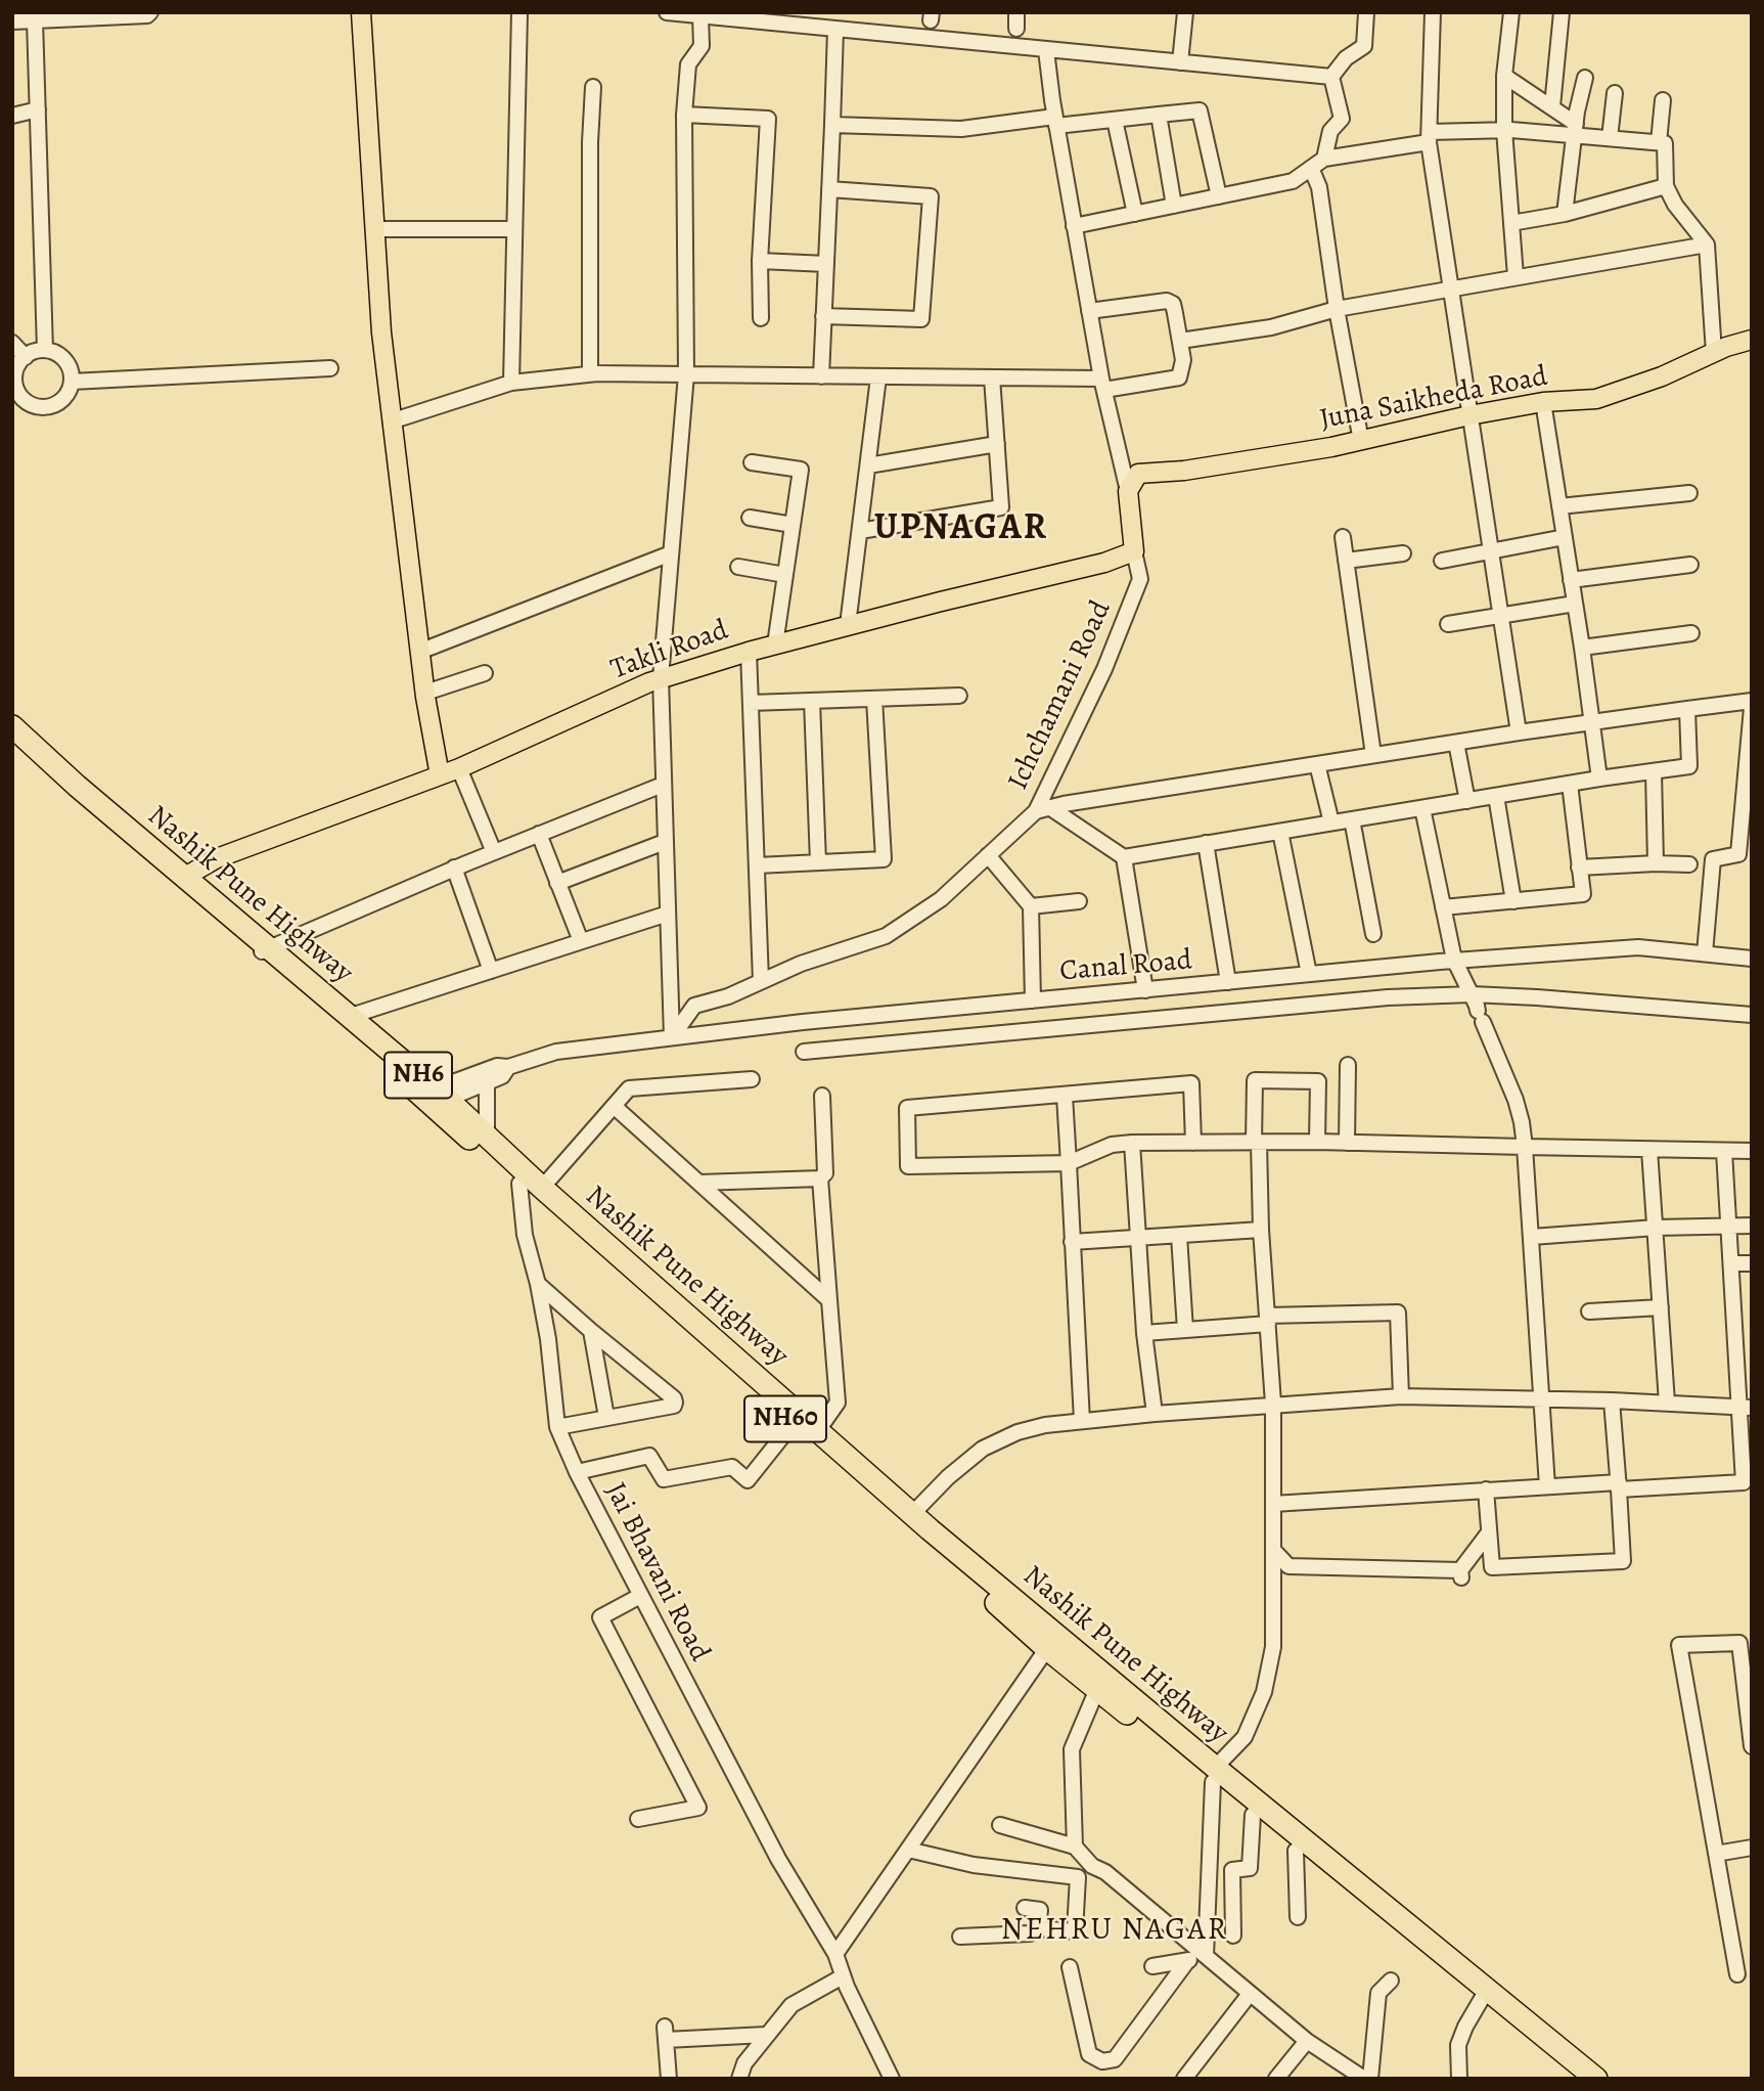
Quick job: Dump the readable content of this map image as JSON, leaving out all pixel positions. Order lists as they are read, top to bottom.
{
  "streets": {
    "highway": ["Nashik Pune Highway", "NH6", "NH60"],
    "main road": ["Juna Saikheda Road", "Takli Road"],
    "street": ["Ichchamani Road", "Canal Road", "Jai Bhavani Road"]
  },
  "crossings": [
    ["Takli Road", "Ichchamani Road"],
    ["Takli Road", "Nashik Pune Highway"],
    ["Ichchamani Road", "Canal Road"],
    ["Nashik Pune Highway", "Canal Road"],
    ["Nashik Pune Highway", "Jai Bhavani Road"]
  ],
  "districts": ["UPNAGAR", "NEHRU NAGAR"]
}
